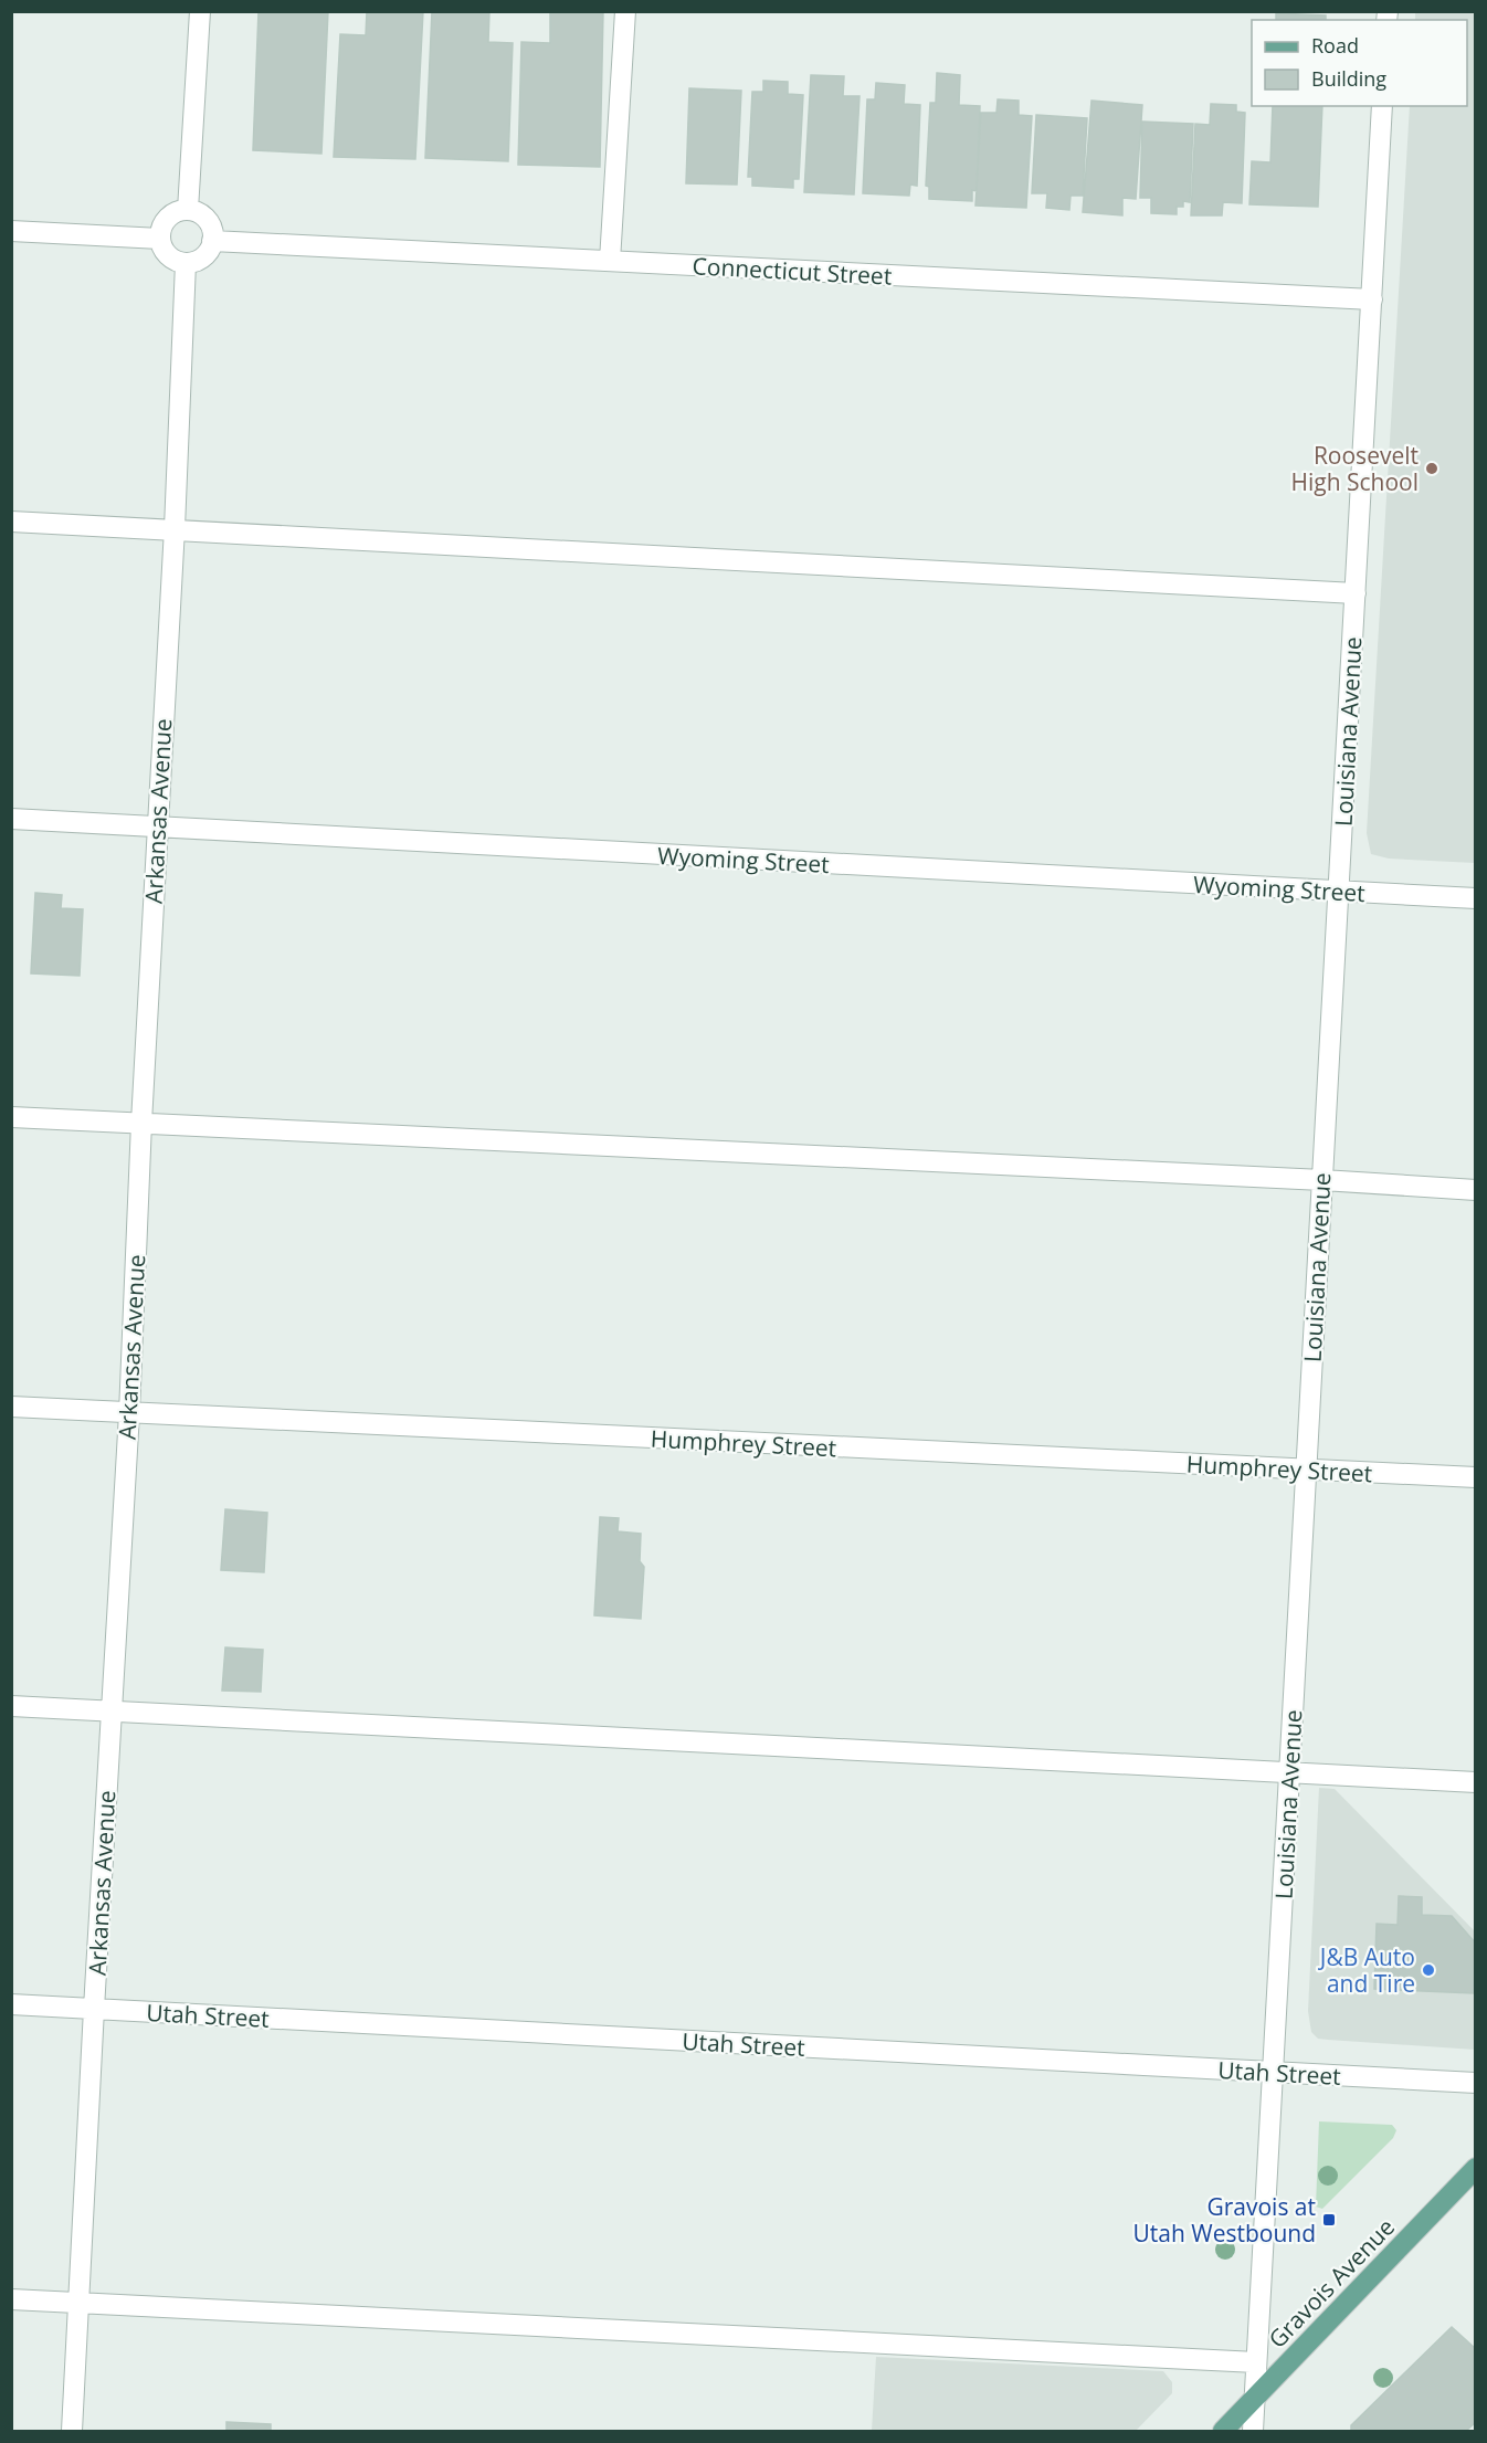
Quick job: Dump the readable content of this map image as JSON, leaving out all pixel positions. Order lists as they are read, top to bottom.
{
  "streets": {
    "main road": ["Gravois Avenue"],
    "street": [
      "Connecticut Street",
      "Louisiana Avenue",
      "Arkansas Avenue",
      "Wyoming Street",
      "Humphrey Street",
      "Utah Street"
    ]
  },
  "crossings": [
    ["Connecticut Street", "Louisiana Avenue"],
    ["Connecticut Street", "Arkansas Avenue"],
    ["Louisiana Avenue", "Wyoming Street"],
    ["Louisiana Avenue", "Humphrey Street"],
    ["Louisiana Avenue", "Utah Street"],
    ["Louisiana Avenue", "Gravois Avenue"],
    ["Arkansas Avenue", "Wyoming Street"],
    ["Arkansas Avenue", "Humphrey Street"],
    ["Arkansas Avenue", "Utah Street"]
  ],
  "places": {
    "other": ["Roosevelt High School", "J&B Auto and Tire"],
    "transit": ["Gravois at Utah Westbound"]
  },
  "legend": ["Road", "Building"]
}
